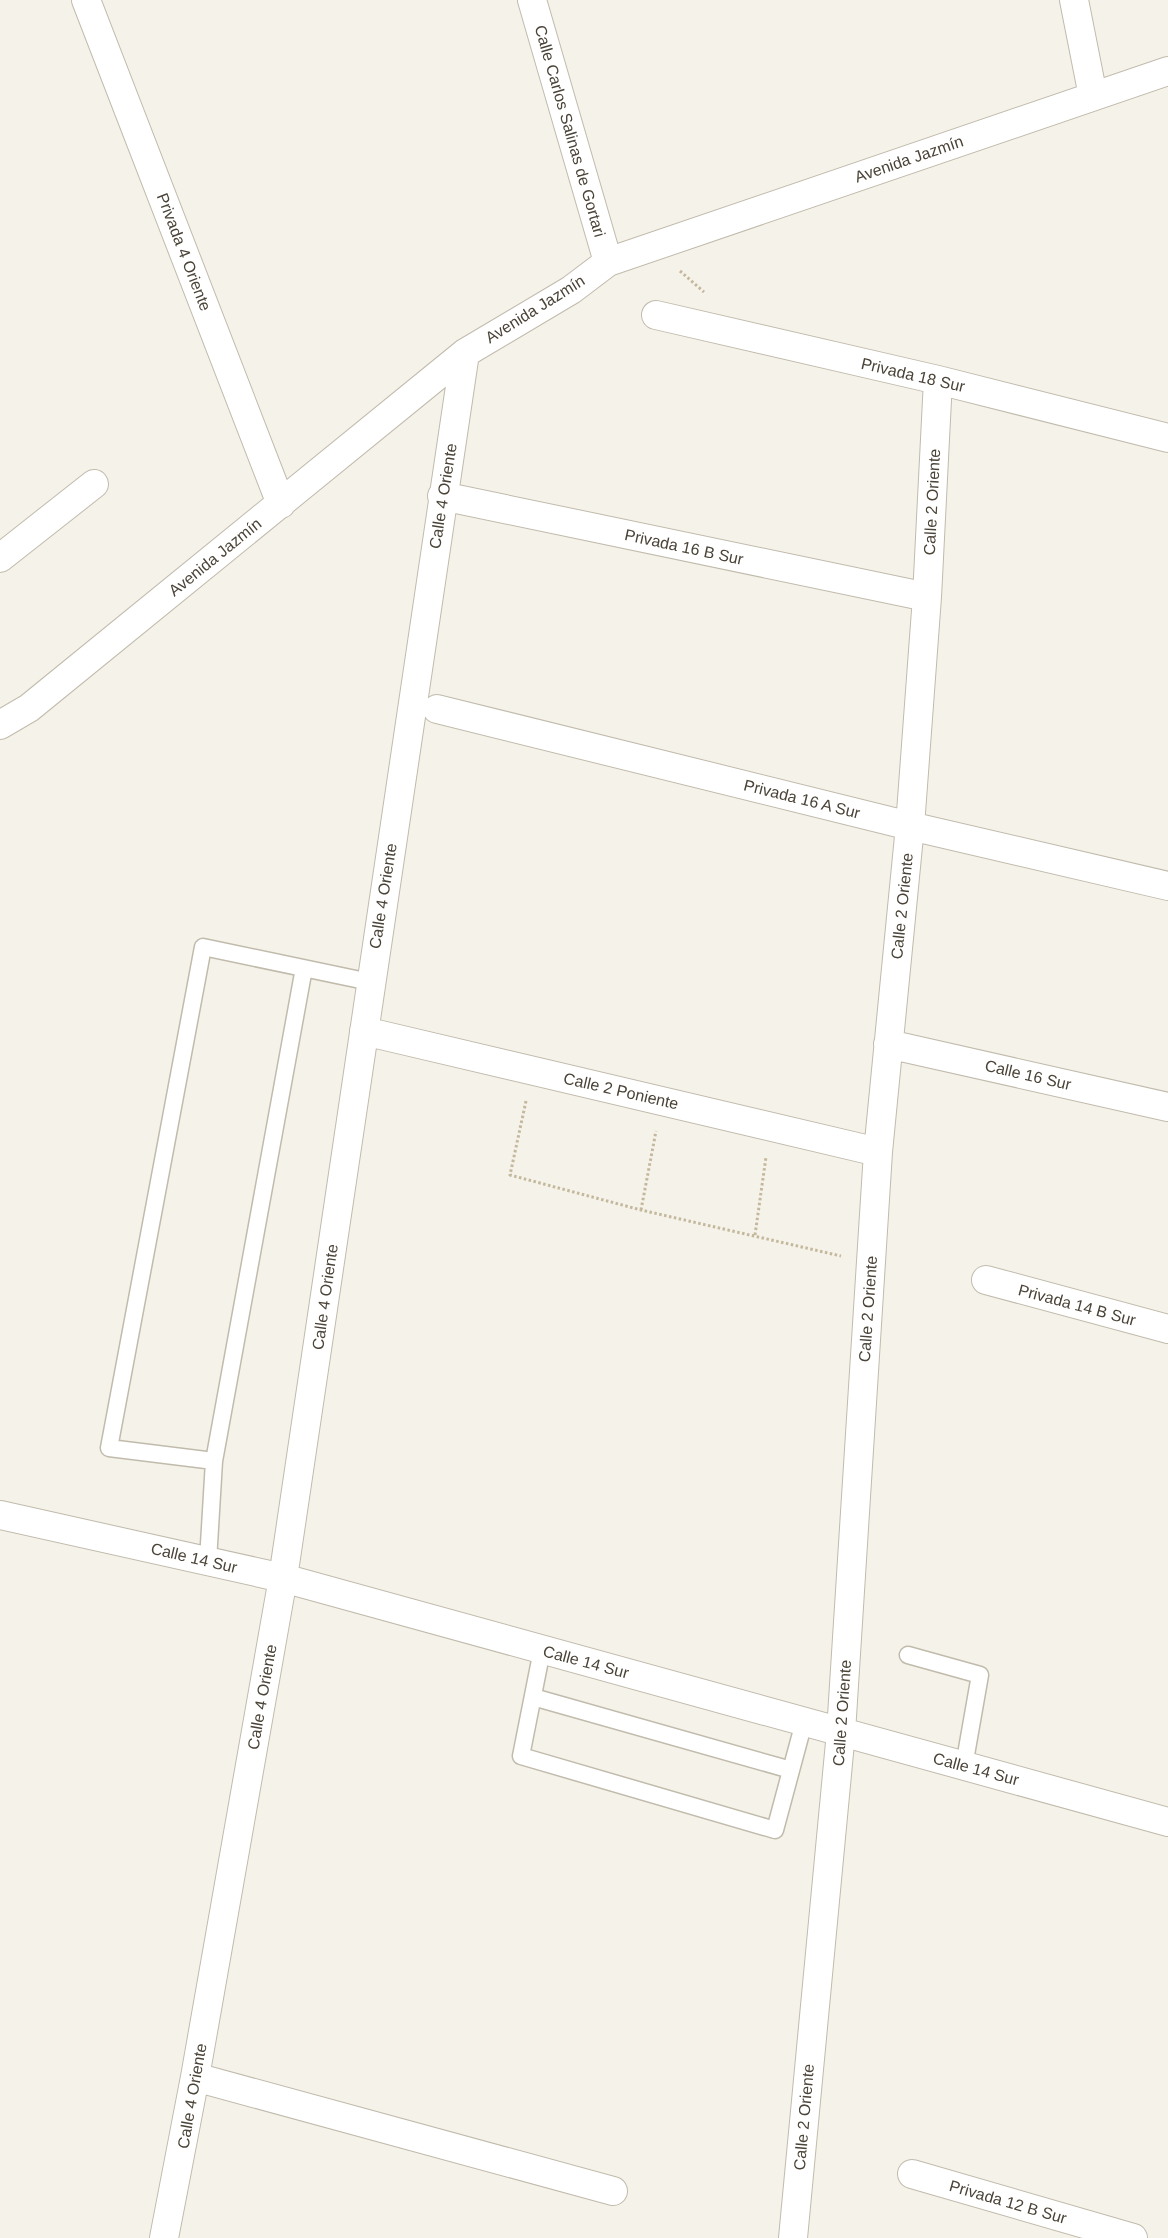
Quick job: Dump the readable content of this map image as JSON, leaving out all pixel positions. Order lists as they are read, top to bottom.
{
  "streets": {
    "street": [
      "Calle Carlos Salinas de Gortari",
      "Avenida Jazmín",
      "Privada 4 Oriente",
      "Privada 18 Sur",
      "Calle 4 Oriente",
      "Calle 2 Oriente",
      "Privada 16 B Sur",
      "Privada 16 A Sur",
      "Calle 16 Sur",
      "Calle 2 Poniente",
      "Privada 14 B Sur",
      "Calle 14 Sur",
      "Privada 12 B Sur"
    ]
  },
  "crossings": [
    ["Calle Carlos Salinas de Gortari", "Avenida Jazmín"],
    ["Avenida Jazmín", "Privada 4 Oriente"],
    ["Avenida Jazmín", "Calle 4 Oriente"],
    ["Privada 18 Sur", "Calle 2 Oriente"],
    ["Calle 4 Oriente", "Privada 16 B Sur"],
    ["Calle 4 Oriente", "Calle 2 Poniente"],
    ["Calle 4 Oriente", "Calle 14 Sur"],
    ["Calle 2 Oriente", "Privada 16 B Sur"],
    ["Calle 2 Oriente", "Privada 16 A Sur"],
    ["Calle 2 Oriente", "Calle 16 Sur"],
    ["Calle 2 Oriente", "Calle 2 Poniente"],
    ["Calle 2 Oriente", "Calle 14 Sur"]
  ]
}
